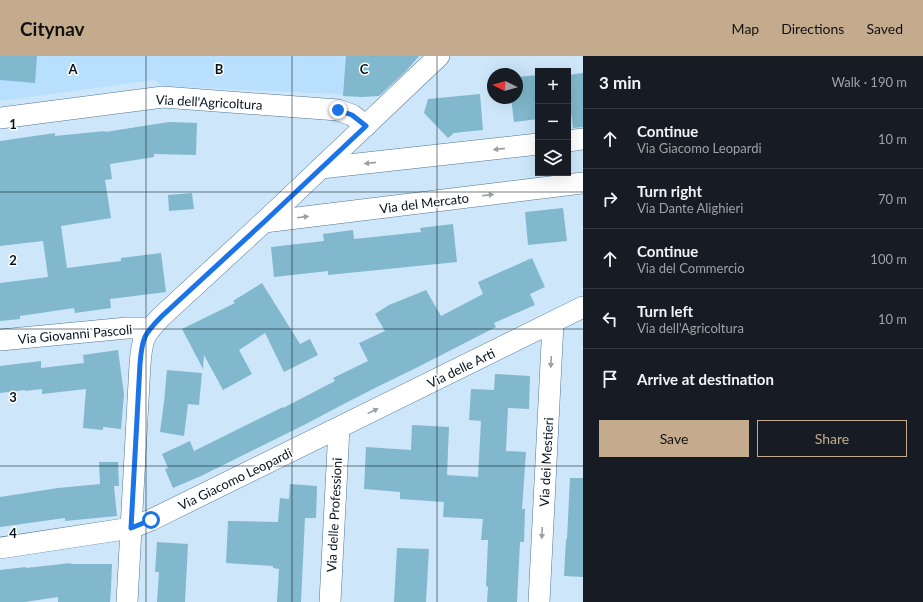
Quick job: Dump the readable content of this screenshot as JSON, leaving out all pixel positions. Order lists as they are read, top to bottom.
{
  "streets": {
    "street": [
      "Via dell'Agricoltura",
      "Via del Mercato",
      "Via Giovanni Pascoli",
      "Via delle Arti",
      "Via dei Mestieri",
      "Via Giacomo Leopardi",
      "Via delle Professioni"
    ]
  },
  "crossings": [
    ["Via delle Arti", "Via dei Mestieri"],
    ["Via delle Arti", "Via Giacomo Leopardi"],
    ["Via delle Arti", "Via delle Professioni"],
    ["Via Giacomo Leopardi", "Via delle Professioni"]
  ],
  "one_way": ["Via delle Arti", "Via dei Mestieri"],
  "north": "left",
  "page": {
    "header": "Citynav",
    "nav": ["Map", "Directions", "Saved"],
    "heading": ["3 min", "Walk · 190 m"],
    "map_buttons": ["+", "−"],
    "list": [
      ["Continue", "Via Giacomo Leopardi", "10 m"],
      ["Turn right", "Via Dante Alighieri", "70 m"],
      ["Continue", "Via del Commercio", "100 m"],
      ["Turn left", "Via dell'Agricoltura", "10 m"],
      "Arrive at destination"
    ],
    "buttons": ["Save", "Share"]
  },
  "grid": {
    "columns": ["A", "B", "C"],
    "rows": [
      "1",
      "2",
      "3",
      "4"
    ]
  }
}
